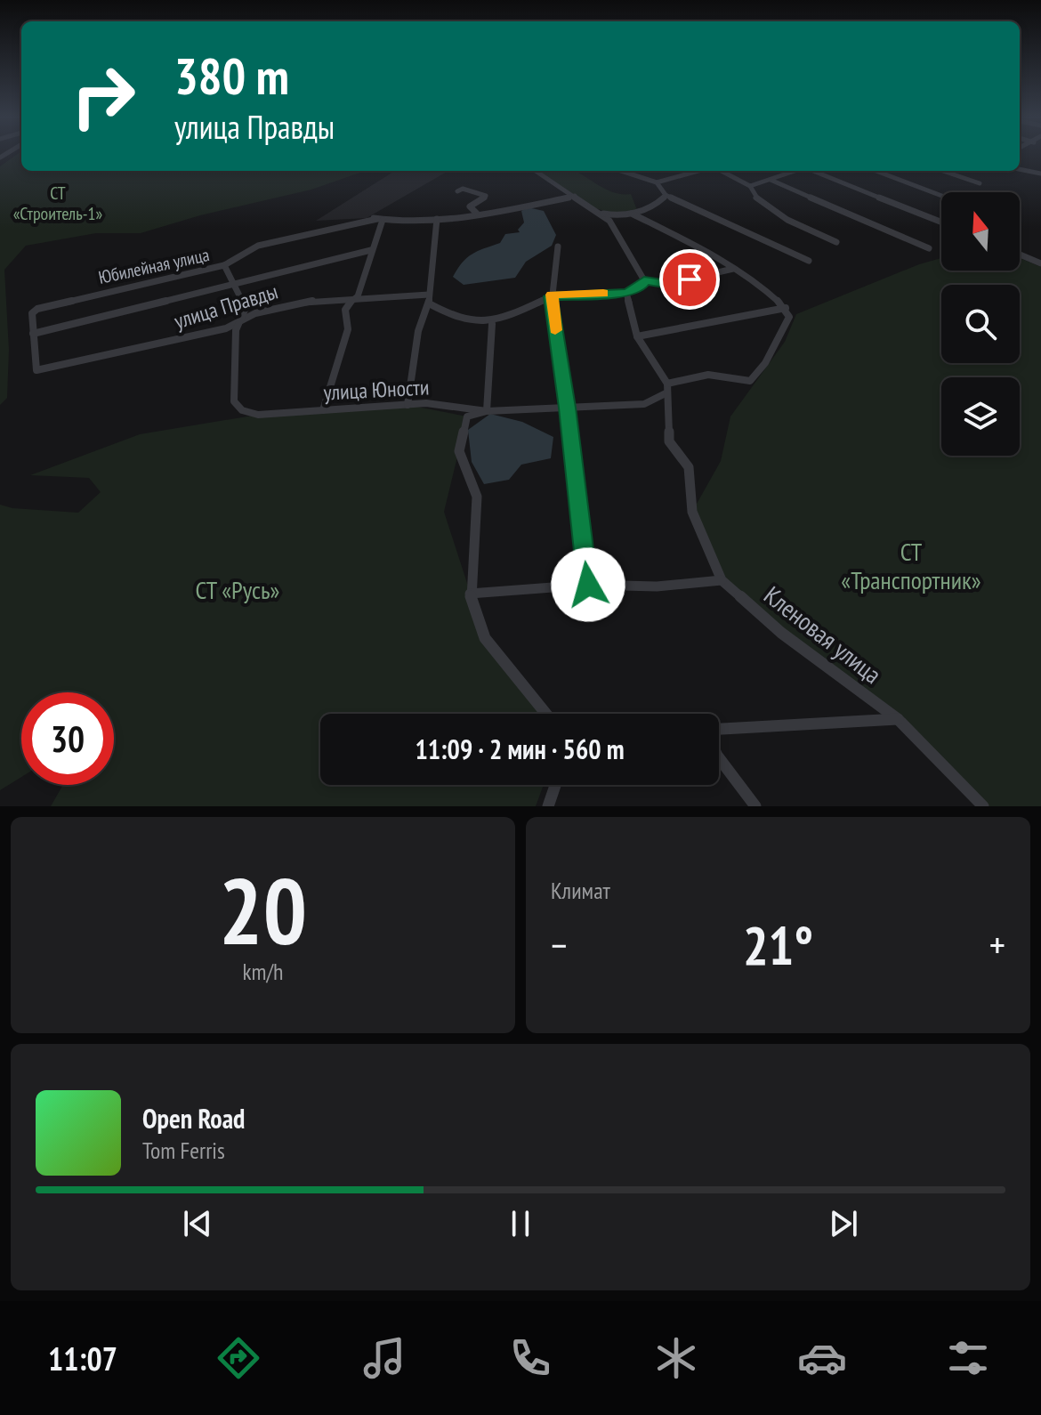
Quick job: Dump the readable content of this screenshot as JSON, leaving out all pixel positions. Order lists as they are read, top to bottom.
{
  "streets": {
    "street": [
      "Юбилейная улица",
      "улица Правды",
      "улица Юности",
      "Кленовая улица"
    ]
  },
  "crossings": [
    ["Юбилейная улица", "улица Правды"],
    ["Юбилейная улица", "улица Юности"],
    ["улица Правды", "улица Юности"],
    ["улица Юности", "Кленовая улица"]
  ],
  "parks": ["СТ «Строитель-1»", "СТ «Транспортник»", "СТ «Русь»"],
  "north": "top",
  "page": {
    "turn": ["380 m", "улица Правды"],
    "limit": "30",
    "trip": "11:09 · 2 мин · 560 m",
    "tile": [
      ["20", "km/h"],
      "Климат"
    ],
    "heat": ["−", "21°", "+"],
    "song": ["Open Road", "Tom Ferris"],
    "tabs": "11:07"
  }
}
